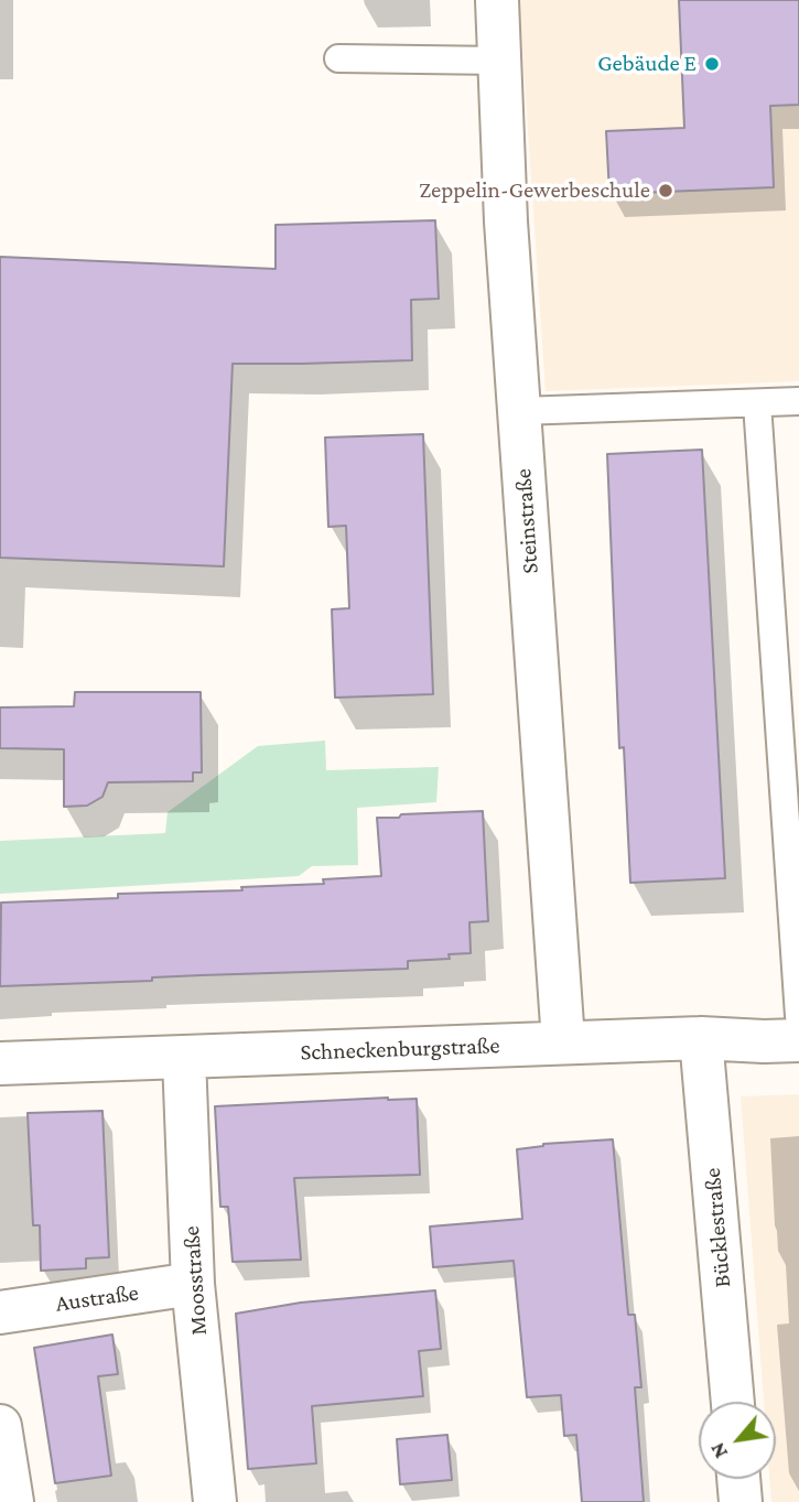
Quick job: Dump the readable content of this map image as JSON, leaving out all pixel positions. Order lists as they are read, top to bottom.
{
  "streets": {
    "street": [
      "Steinstraße",
      "Schneckenburgstraße",
      "Bücklestraße",
      "Moosstraße",
      "Austraße"
    ]
  },
  "crossings": [
    ["Steinstraße", "Schneckenburgstraße"],
    ["Schneckenburgstraße", "Bücklestraße"],
    ["Schneckenburgstraße", "Moosstraße"],
    ["Moosstraße", "Austraße"]
  ],
  "places": ["Gebäude E", "Zeppelin-Gewerbeschule"],
  "north": "bottom left"
}
